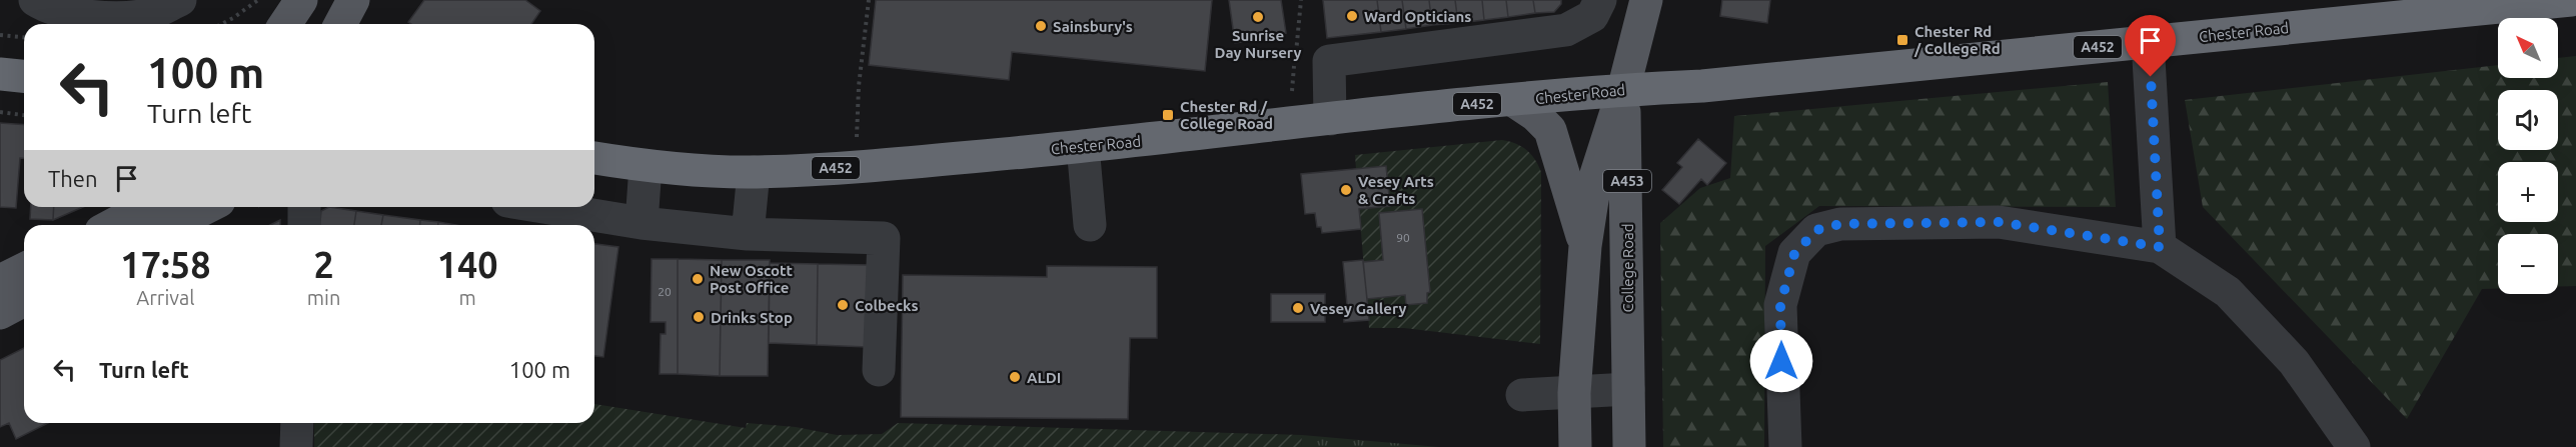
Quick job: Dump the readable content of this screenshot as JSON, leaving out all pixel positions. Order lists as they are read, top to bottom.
{
  "streets": {
    "highway": ["Chester Road", "A452"],
    "main road": ["A453", "College Road"]
  },
  "crossings": [
    ["Chester Road", "College Road"]
  ],
  "places": {
    "other": [
      "Ward Opticians",
      "Sunrise Day Nursery",
      "Sainsbury's",
      "Vesey Arts & Crafts",
      "New Oscott Post Office",
      "Colbecks",
      "Vesey Gallery",
      "Drinks Stop",
      "ALDI"
    ],
    "transit": ["Chester Rd / College Rd", "Chester Rd / College Road"]
  },
  "house_numbers": ["90", "20"],
  "north": "top left",
  "page": {
    "map_buttons": ["+", "−"],
    "turn": ["100 m", "Turn left"],
    "then": "Then",
    "eta": [
      "17:58",
      "Arrival",
      "2",
      "min",
      "140",
      "m"
    ],
    "list": [
      {
        "name": "Turn left",
        "value": "100 m"
      }
    ]
  }
}
